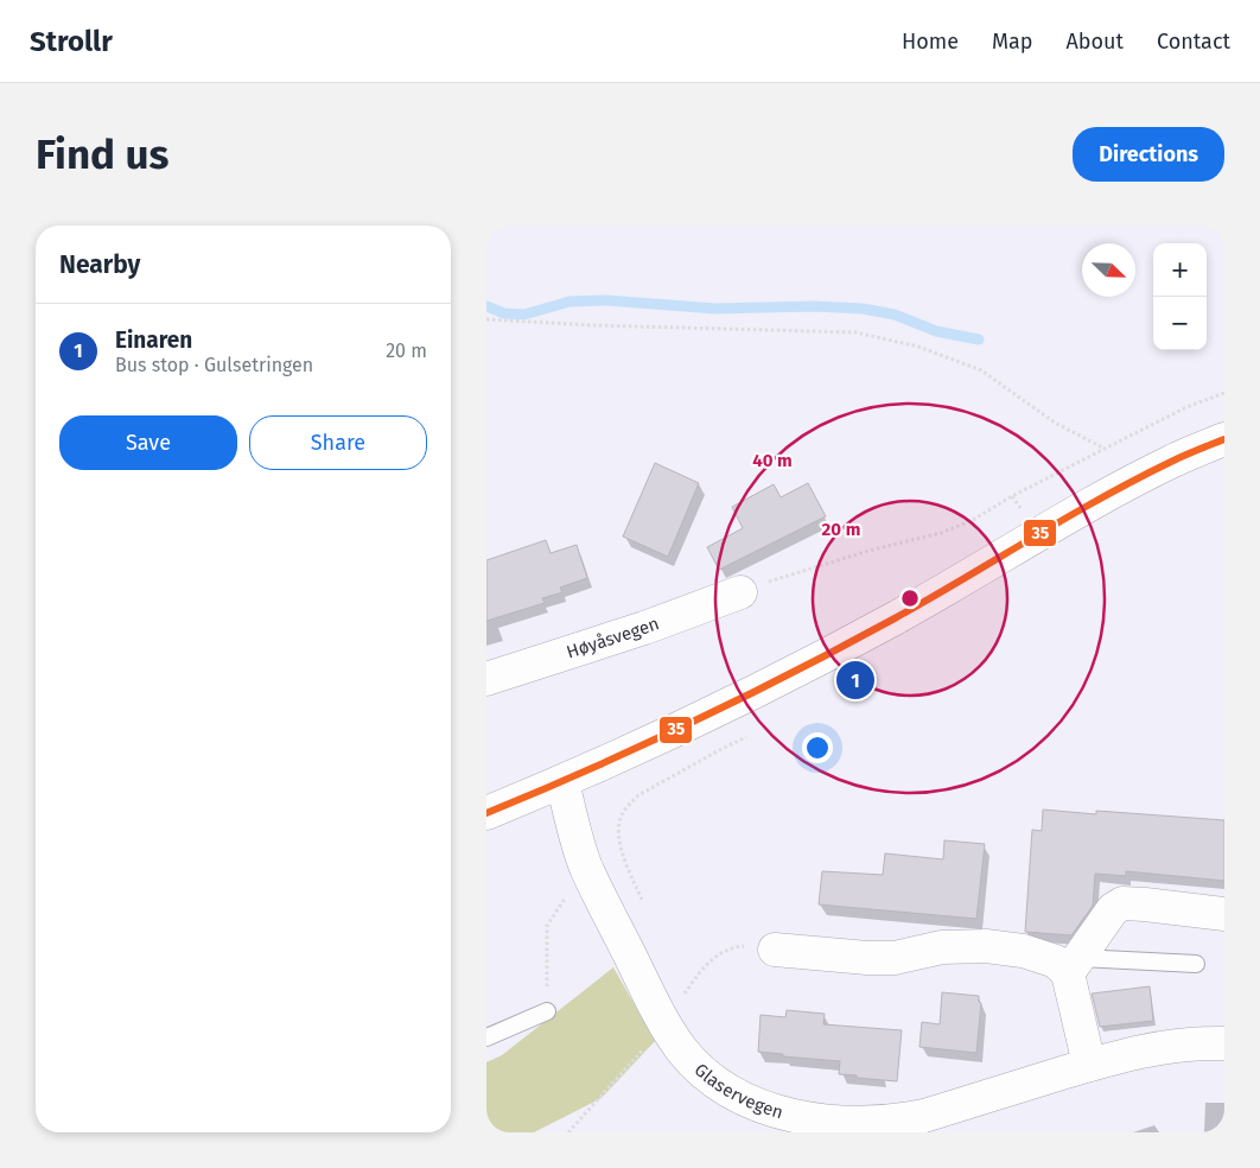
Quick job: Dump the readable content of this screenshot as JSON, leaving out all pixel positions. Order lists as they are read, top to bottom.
{
  "streets": {
    "street": ["Høyåsvegen", "Glaservegen"]
  },
  "lines": ["transit line 35"],
  "north": "bottom right",
  "page": {
    "header": "Strollr",
    "nav": [
      "Home",
      "Map",
      "About",
      "Contact"
    ],
    "buttons": [
      "Directions",
      ["Save", "Share"]
    ],
    "title": "Find us",
    "heading": "Nearby",
    "map_buttons": ["+", "−"],
    "list": [
      {
        "mark": "1",
        "name": "Einaren",
        "note": "Bus stop · Gulsetringen",
        "value": "20 m"
      }
    ],
    "pins": "1"
  },
  "rings": ["40 m", "20 m"]
}
